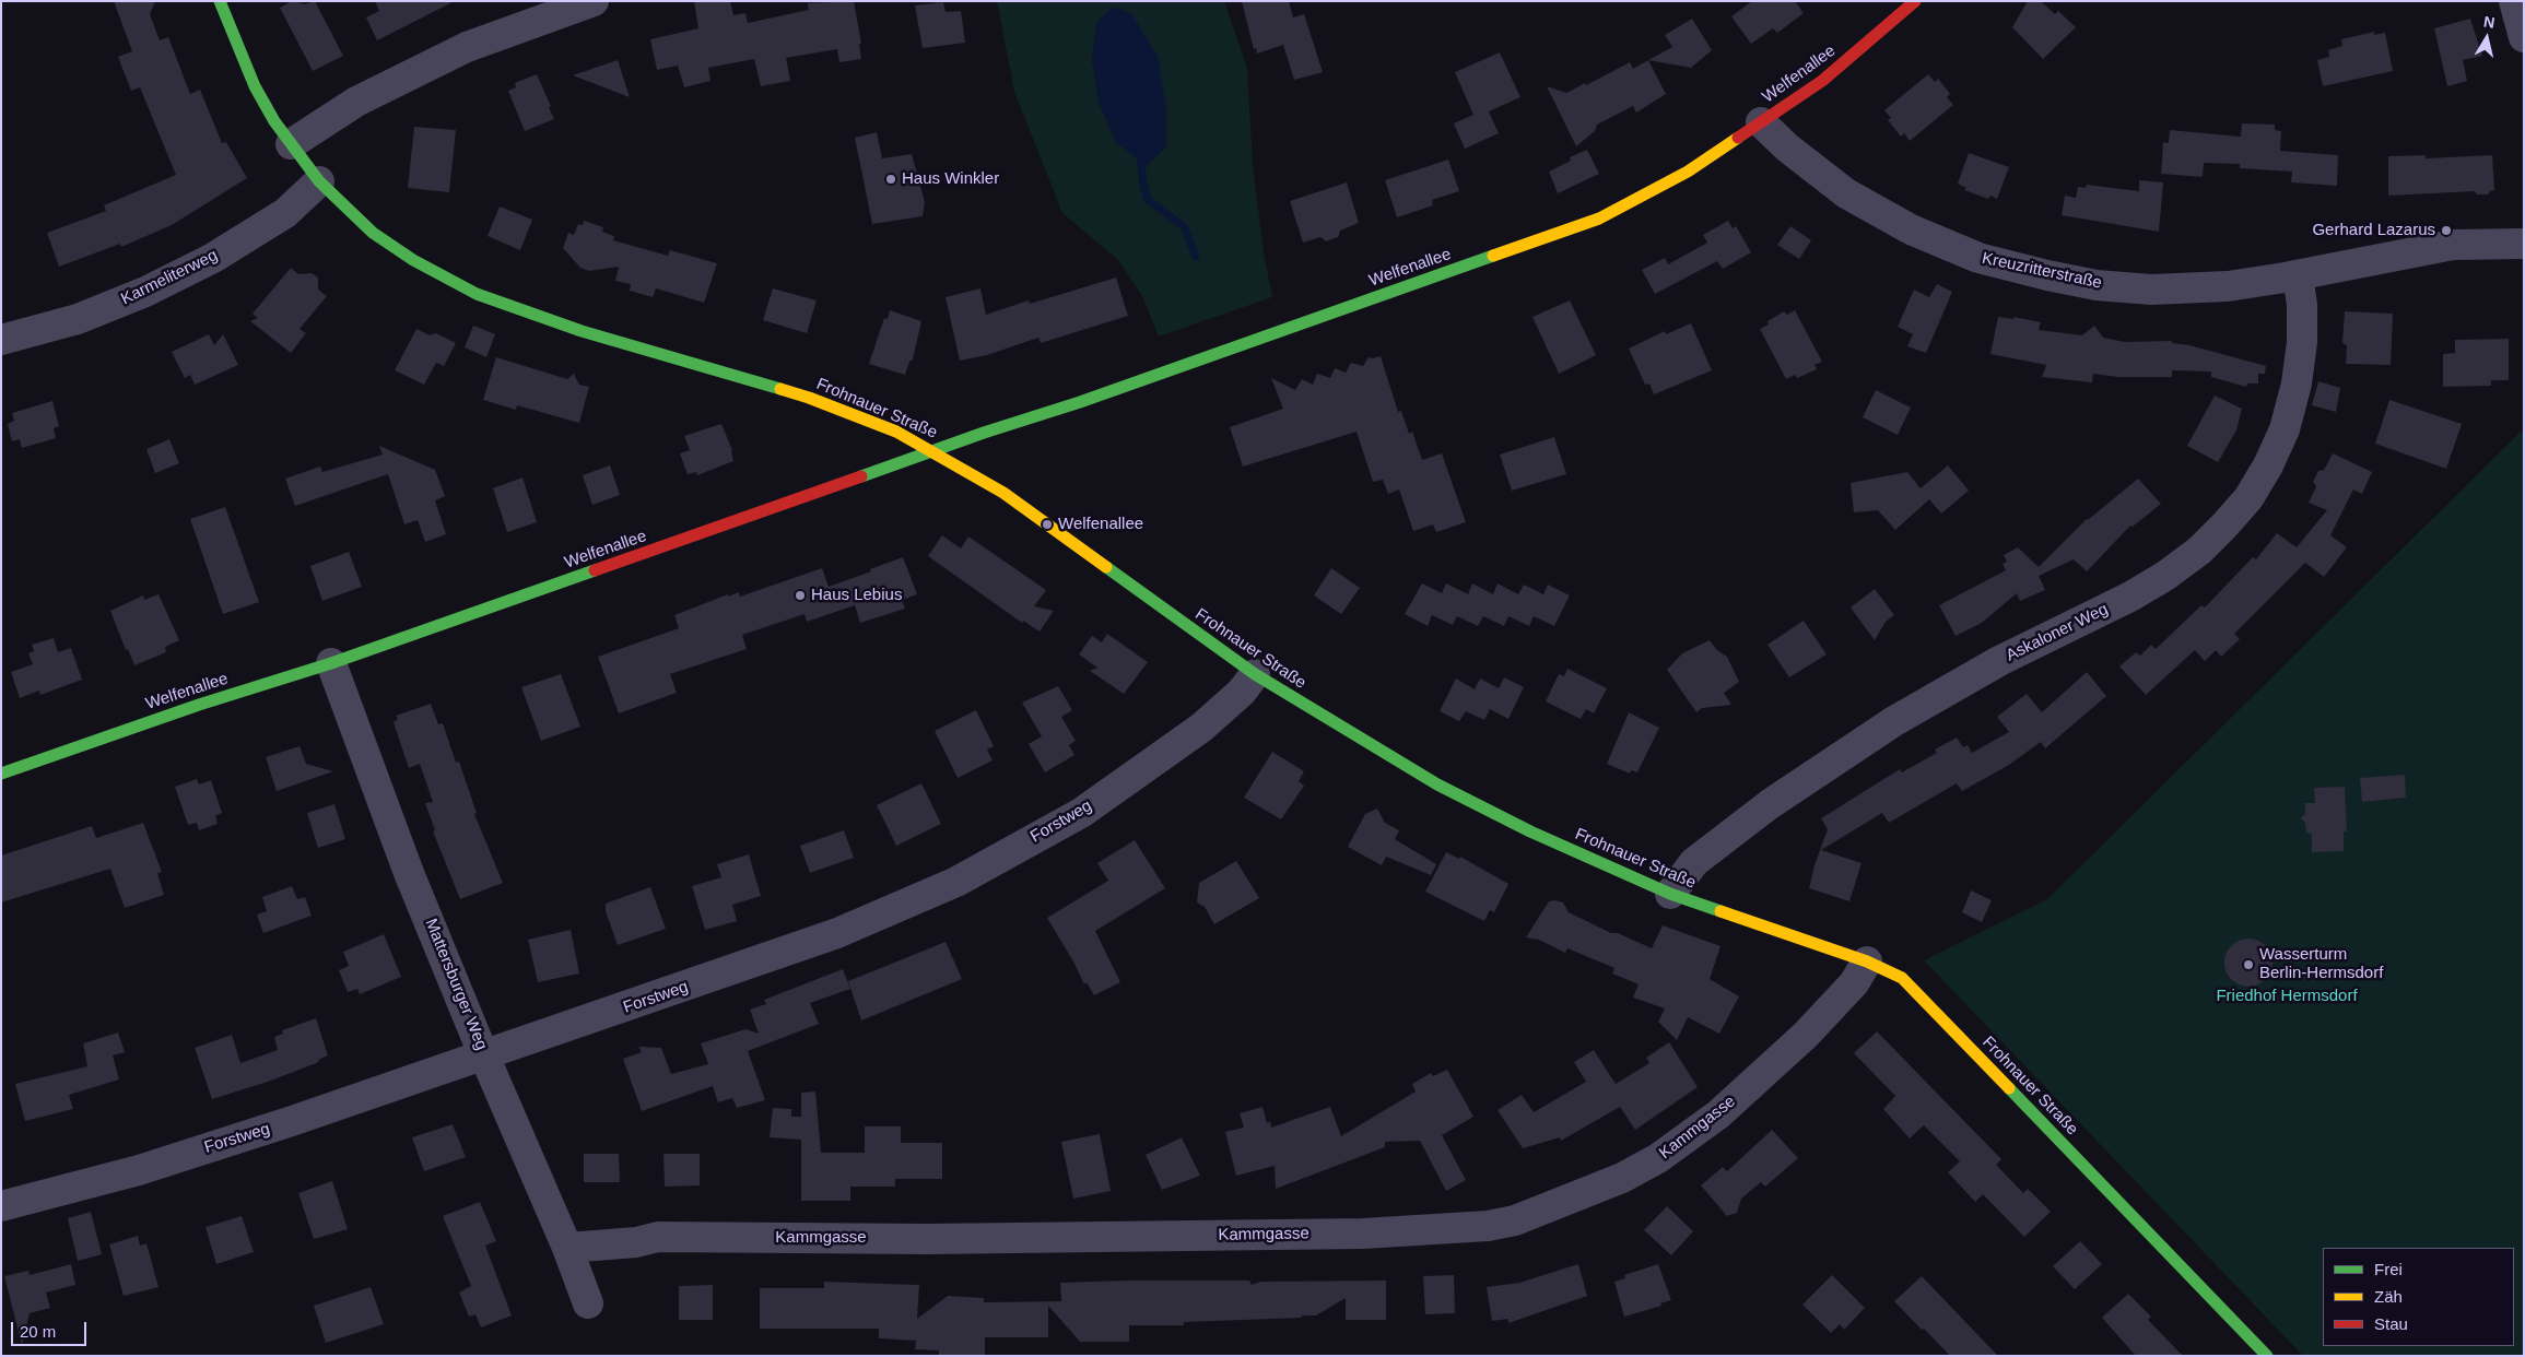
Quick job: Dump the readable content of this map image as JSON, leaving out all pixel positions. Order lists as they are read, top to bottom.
{
  "streets": {
    "street": [
      "Welfenallee",
      "Kreuzritterstraße",
      "Karmeliterweg",
      "Frohnauer Straße",
      "Askaloner Weg",
      "Forstweg",
      "Mattersburger Weg",
      "Kammgasse"
    ]
  },
  "crossings": [
    ["Welfenallee", "Kreuzritterstraße"],
    ["Welfenallee", "Frohnauer Straße"],
    ["Welfenallee", "Mattersburger Weg"],
    ["Kreuzritterstraße", "Askaloner Weg"],
    ["Karmeliterweg", "Frohnauer Straße"],
    ["Frohnauer Straße", "Askaloner Weg"],
    ["Frohnauer Straße", "Forstweg"],
    ["Frohnauer Straße", "Kammgasse"],
    ["Forstweg", "Mattersburger Weg"],
    ["Mattersburger Weg", "Kammgasse"]
  ],
  "parks": ["Friedhof Hermsdorf"],
  "places": [
    "Haus Winkler",
    "Gerhard Lazarus",
    "Welfenallee",
    "Haus Lebius",
    "Wasserturm Berlin-Hermsdorf"
  ],
  "legend": ["Frei", "Zäh", "Stau"],
  "scale_bar": "20 m",
  "north": "top"
}
